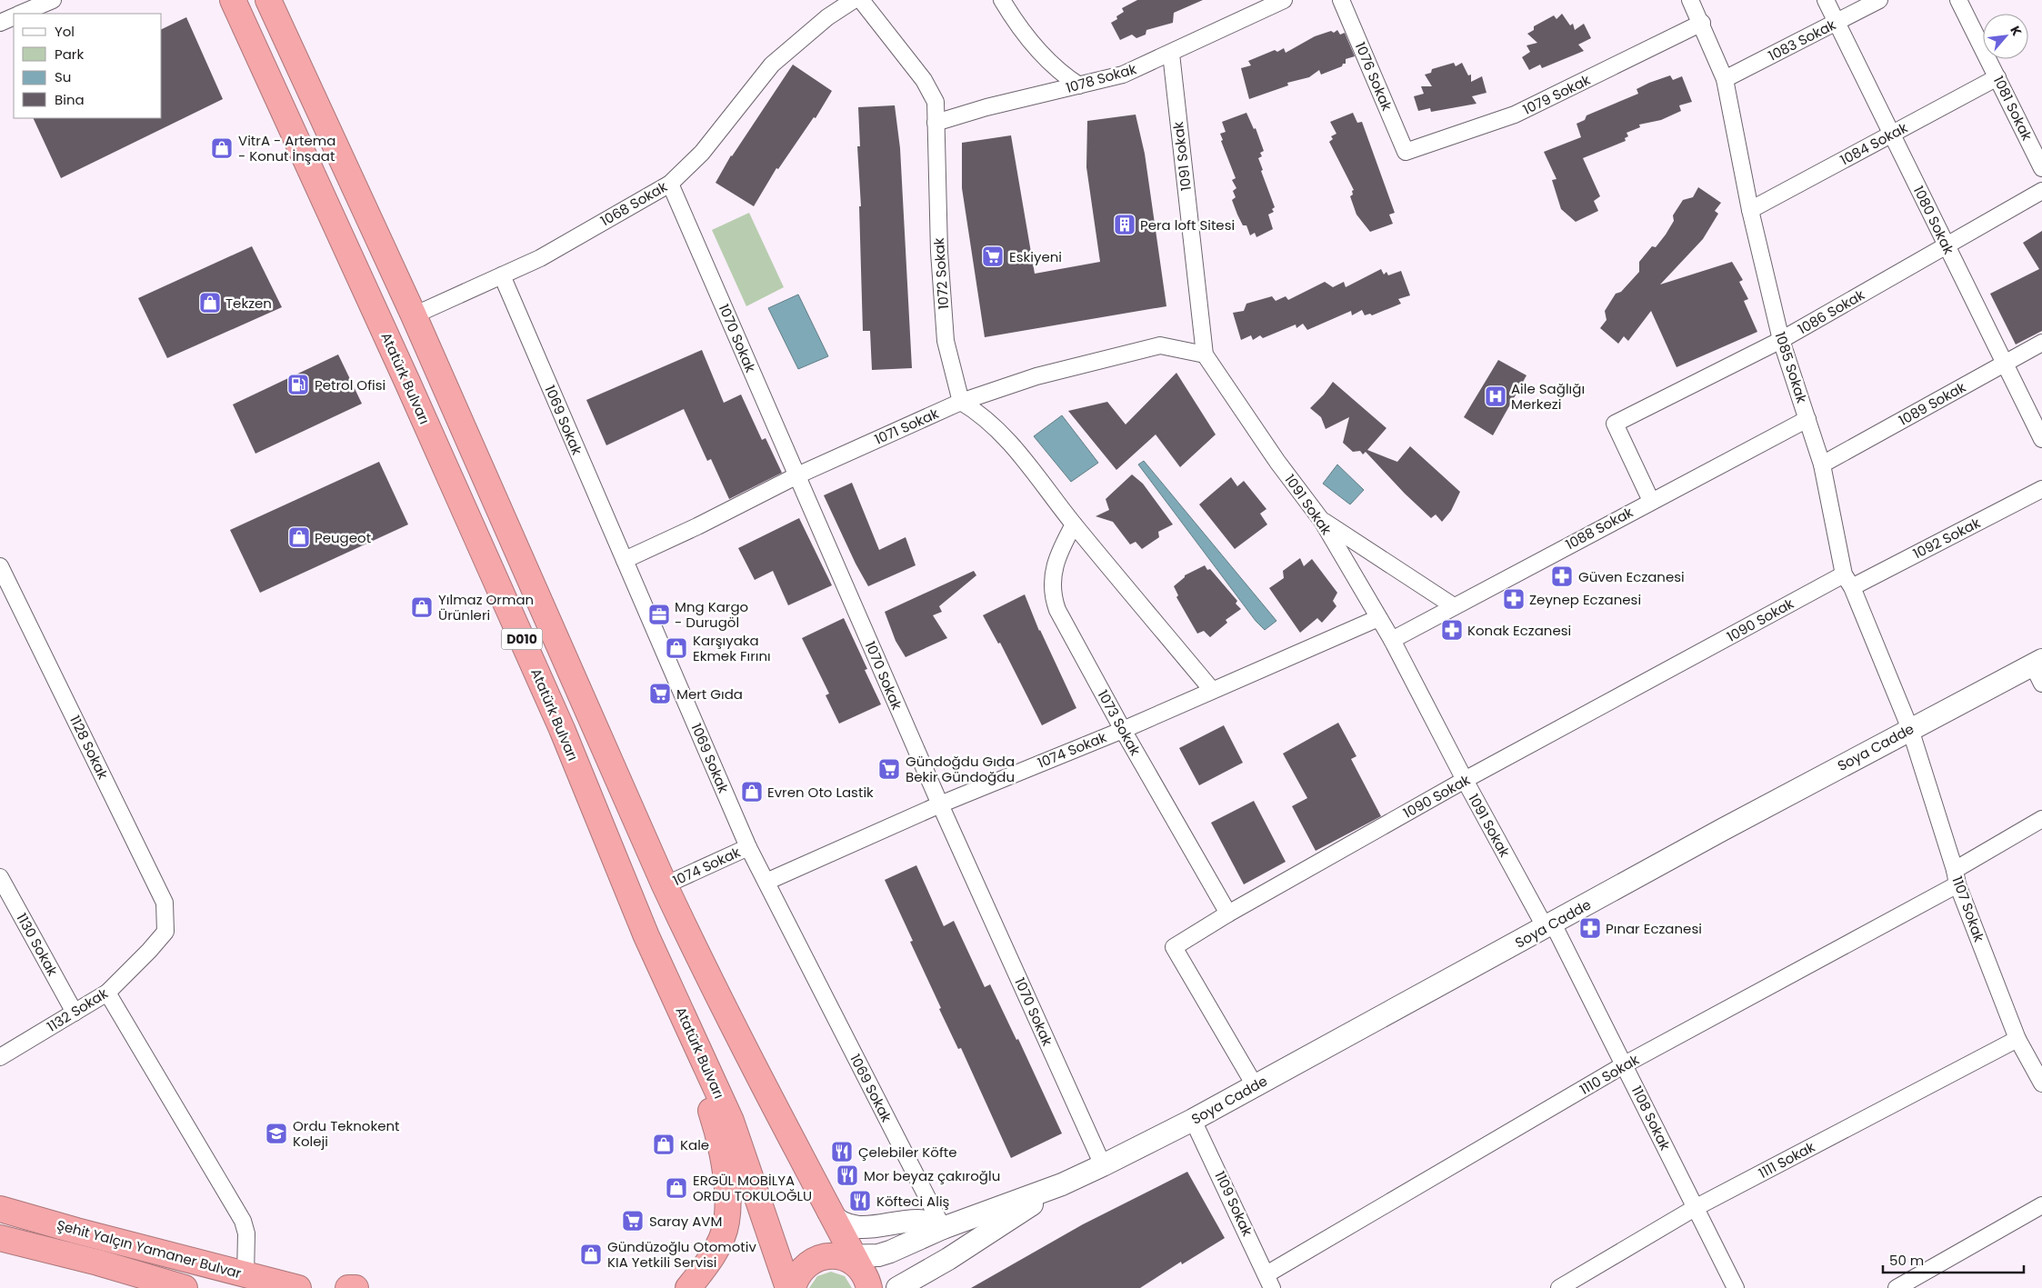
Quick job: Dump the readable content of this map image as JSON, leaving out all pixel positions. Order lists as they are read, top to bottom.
{
  "streets": {
    "highway": ["Atatürk Bulvarı", "D010", "Şehit Yalçın Yamaner Bulvar"],
    "main road": ["Soya Cadde"],
    "street": [
      "1083 Sokak",
      "1076 Sokak",
      "1078 Sokak",
      "1079 Sokak",
      "1081 Sokak",
      "1084 Sokak",
      "1091 Sokak",
      "1068 Sokak",
      "1080 Sokak",
      "1072 Sokak",
      "1086 Sokak",
      "1070 Sokak",
      "1085 Sokak",
      "1089 Sokak",
      "1069 Sokak",
      "1071 Sokak",
      "1088 Sokak",
      "1092 Sokak",
      "1090 Sokak",
      "1073 Sokak",
      "1128 Sokak",
      "1074 Sokak",
      "1107 Sokak",
      "1130 Sokak",
      "1132 Sokak",
      "1110 Sokak",
      "1108 Sokak",
      "1111 Sokak",
      "1109 Sokak"
    ]
  },
  "crossings": [
    ["1083 Sokak", "1080 Sokak"],
    ["1083 Sokak", "1085 Sokak"],
    ["1076 Sokak", "1079 Sokak"],
    ["1078 Sokak", "1091 Sokak"],
    ["1078 Sokak", "1072 Sokak"],
    ["1079 Sokak", "1085 Sokak"],
    ["1081 Sokak", "1084 Sokak"],
    ["1084 Sokak", "1080 Sokak"],
    ["1084 Sokak", "1085 Sokak"],
    ["1091 Sokak", "1071 Sokak"],
    ["1091 Sokak", "1088 Sokak"],
    ["1091 Sokak", "1090 Sokak"],
    ["1091 Sokak", "Soya Cadde"],
    ["1091 Sokak", "1074 Sokak"],
    ["1091 Sokak", "1108 Sokak"],
    ["1068 Sokak", "1070 Sokak"],
    ["1068 Sokak", "1069 Sokak"],
    ["1068 Sokak", "D010"],
    ["1080 Sokak", "1086 Sokak"],
    ["1080 Sokak", "1089 Sokak"],
    ["1072 Sokak", "1071 Sokak"],
    ["1086 Sokak", "1085 Sokak"],
    ["1086 Sokak", "1088 Sokak"],
    ["1070 Sokak", "1071 Sokak"],
    ["1070 Sokak", "Soya Cadde"],
    ["1070 Sokak", "1074 Sokak"],
    ["1085 Sokak", "1089 Sokak"],
    ["1085 Sokak", "1088 Sokak"],
    ["1085 Sokak", "1092 Sokak"],
    ["1085 Sokak", "1090 Sokak"],
    ["1085 Sokak", "Soya Cadde"],
    ["1085 Sokak", "1107 Sokak"],
    ["1069 Sokak", "1071 Sokak"],
    ["1069 Sokak", "Soya Cadde"],
    ["1069 Sokak", "1074 Sokak"],
    ["1092 Sokak", "1090 Sokak"],
    ["1090 Sokak", "1073 Sokak"],
    ["1090 Sokak", "Soya Cadde"],
    ["D010", "Soya Cadde"],
    ["D010", "1074 Sokak"],
    ["1073 Sokak", "1074 Sokak"],
    ["1128 Sokak", "1132 Sokak"],
    ["Soya Cadde", "1107 Sokak"],
    ["Soya Cadde", "1108 Sokak"],
    ["Soya Cadde", "1109 Sokak"],
    ["1107 Sokak", "1110 Sokak"],
    ["1107 Sokak", "1111 Sokak"],
    ["1130 Sokak", "1132 Sokak"],
    ["1110 Sokak", "1108 Sokak"],
    ["1110 Sokak", "1109 Sokak"],
    ["1108 Sokak", "1111 Sokak"]
  ],
  "places": {
    "shop": [
      "VitrA - Artema - Konut İnşaat",
      "Tekzen",
      "Peugeot",
      "Yılmaz Orman Ürünleri",
      "Karşıyaka Ekmek Fırını",
      "Evren Oto Lastik",
      "Kale",
      "ERGÜL MOBİLYA ORDU TOKULOĞLU",
      "Gündüzoğlu Otomotiv KIA Yetkili Servisi"
    ],
    "building": ["Pera loft Sitesi"],
    "supermarket": [
      "Eskiyeni",
      "Mert Gıda",
      "Gündoğdu Gıda Bekir Gündoğdu",
      "Saray AVM"
    ],
    "fuel station": ["Petrol Ofisi"],
    "hospital": ["Aile Sağlığı Merkezi"],
    "pharmacy": [
      "Güven Eczanesi",
      "Zeynep Eczanesi",
      "Konak Eczanesi",
      "Pınar Eczanesi"
    ],
    "office": ["Mng Kargo - Durugöl"],
    "school or university": ["Ordu Teknokent Koleji"],
    "restaurant": ["Çelebiler Köfte", "Mor beyaz çakıroğlu", "Köfteci Aliş"]
  },
  "legend": [
    "Yol",
    "Park",
    "Su",
    "Bina"
  ],
  "scale_bar": "50 m",
  "north": "top right"
}
